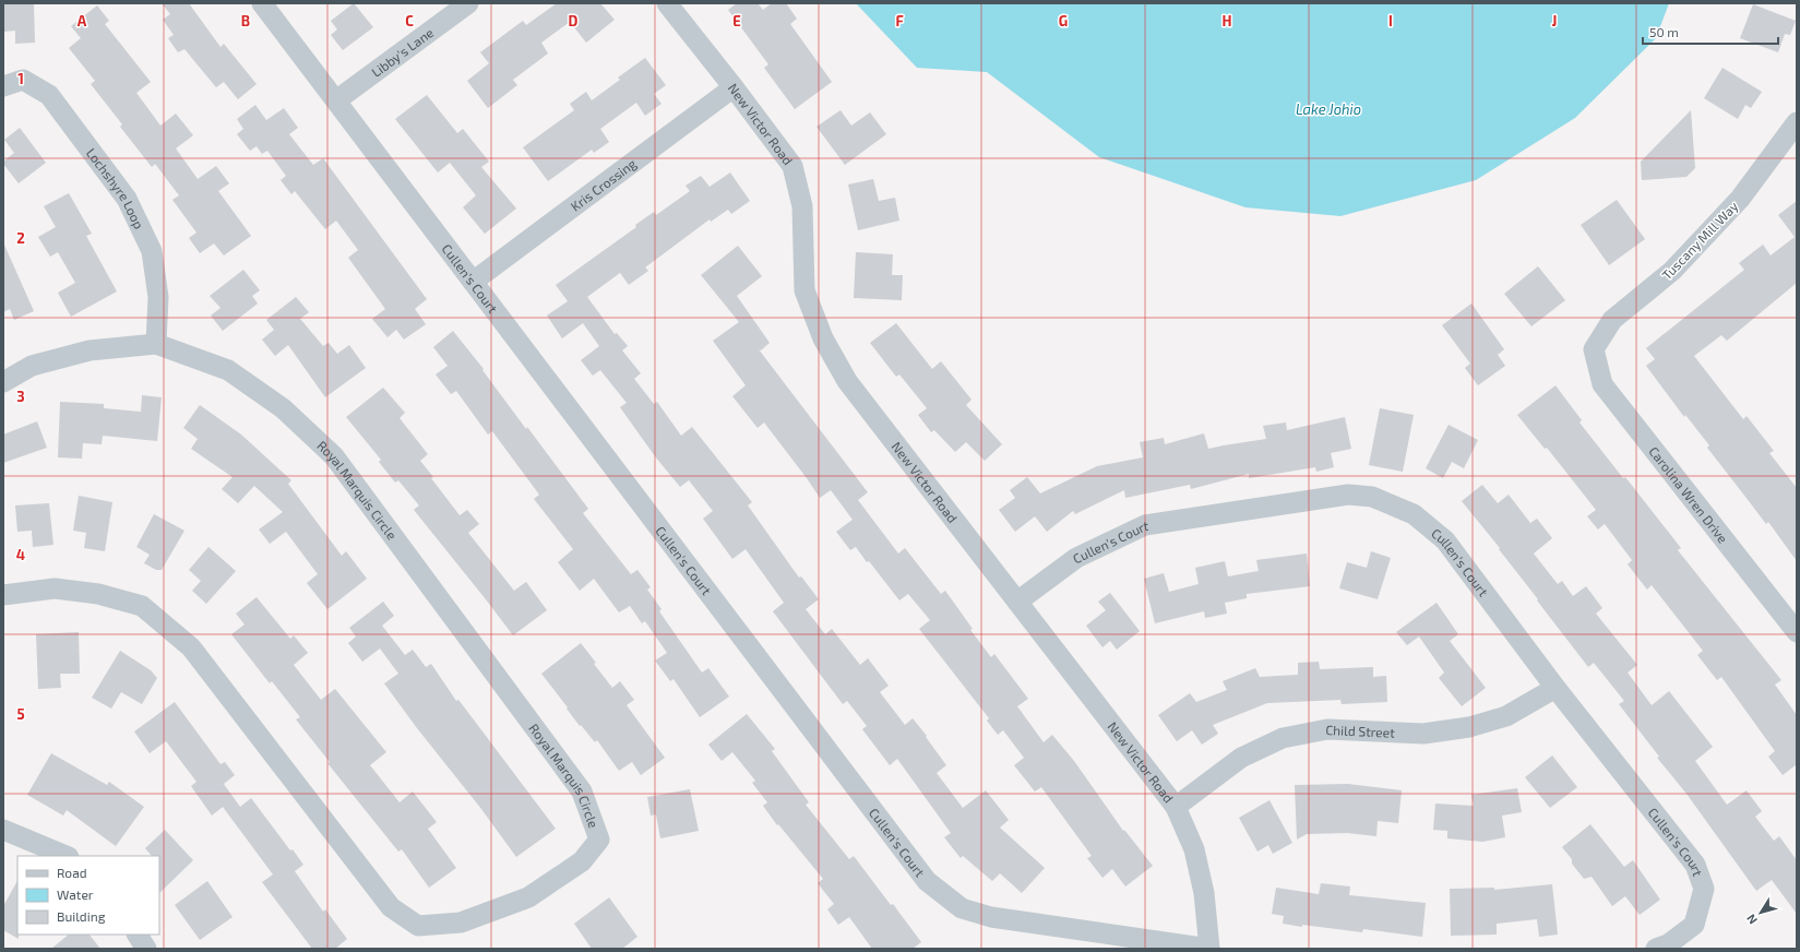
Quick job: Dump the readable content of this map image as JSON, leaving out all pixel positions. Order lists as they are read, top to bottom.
{
  "streets": {
    "street": [
      "Libby's Lane",
      "New Victor Road",
      "Kris Crossing",
      "Lochshyre Loop",
      "Tuscany Mill Way",
      "Cullen's Court",
      "Royal Marquis Circle",
      "Carolina Wren Drive",
      "Child Street"
    ]
  },
  "crossings": [
    ["Libby's Lane", "Cullen's Court"],
    ["New Victor Road", "Kris Crossing"],
    ["New Victor Road", "Cullen's Court"],
    ["New Victor Road", "Child Street"],
    ["Kris Crossing", "Cullen's Court"],
    ["Lochshyre Loop", "Royal Marquis Circle"],
    ["Tuscany Mill Way", "Carolina Wren Drive"],
    ["Cullen's Court", "Child Street"]
  ],
  "water": ["Lake Johio"],
  "legend": ["Road", "Water", "Building"],
  "scale_bar": "50 m",
  "north": "bottom left",
  "grid": {
    "columns": [
      "A",
      "B",
      "C",
      "D",
      "E",
      "F",
      "G",
      "H",
      "I",
      "J"
    ],
    "rows": [
      "1",
      "2",
      "3",
      "4",
      "5"
    ]
  }
}
